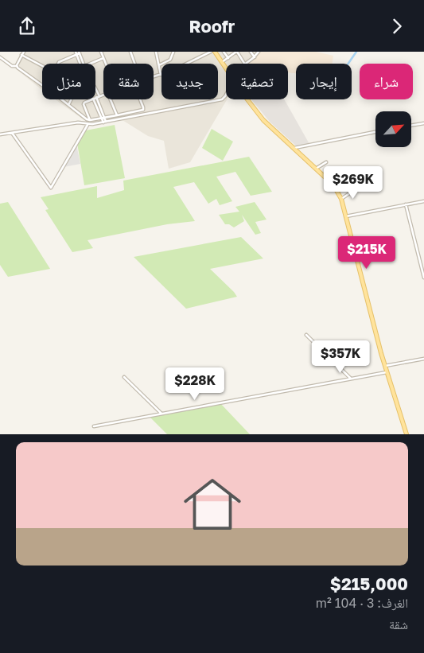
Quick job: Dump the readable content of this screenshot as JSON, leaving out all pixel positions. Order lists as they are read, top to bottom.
{
  "north": "top right",
  "page": {
    "header": "Roofr",
    "chip": [
      "شراء",
      "إيجار",
      "تصفية",
      "جديد",
      "شقة",
      "منزل"
    ],
    "price": [
      "$269K",
      "$215K",
      "$357K",
      "$228K"
    ],
    "list": [
      {
        "name": "$215,000",
        "note": "الغرف: 3 · 104 m² · شقة"
      }
    ]
  }
}
